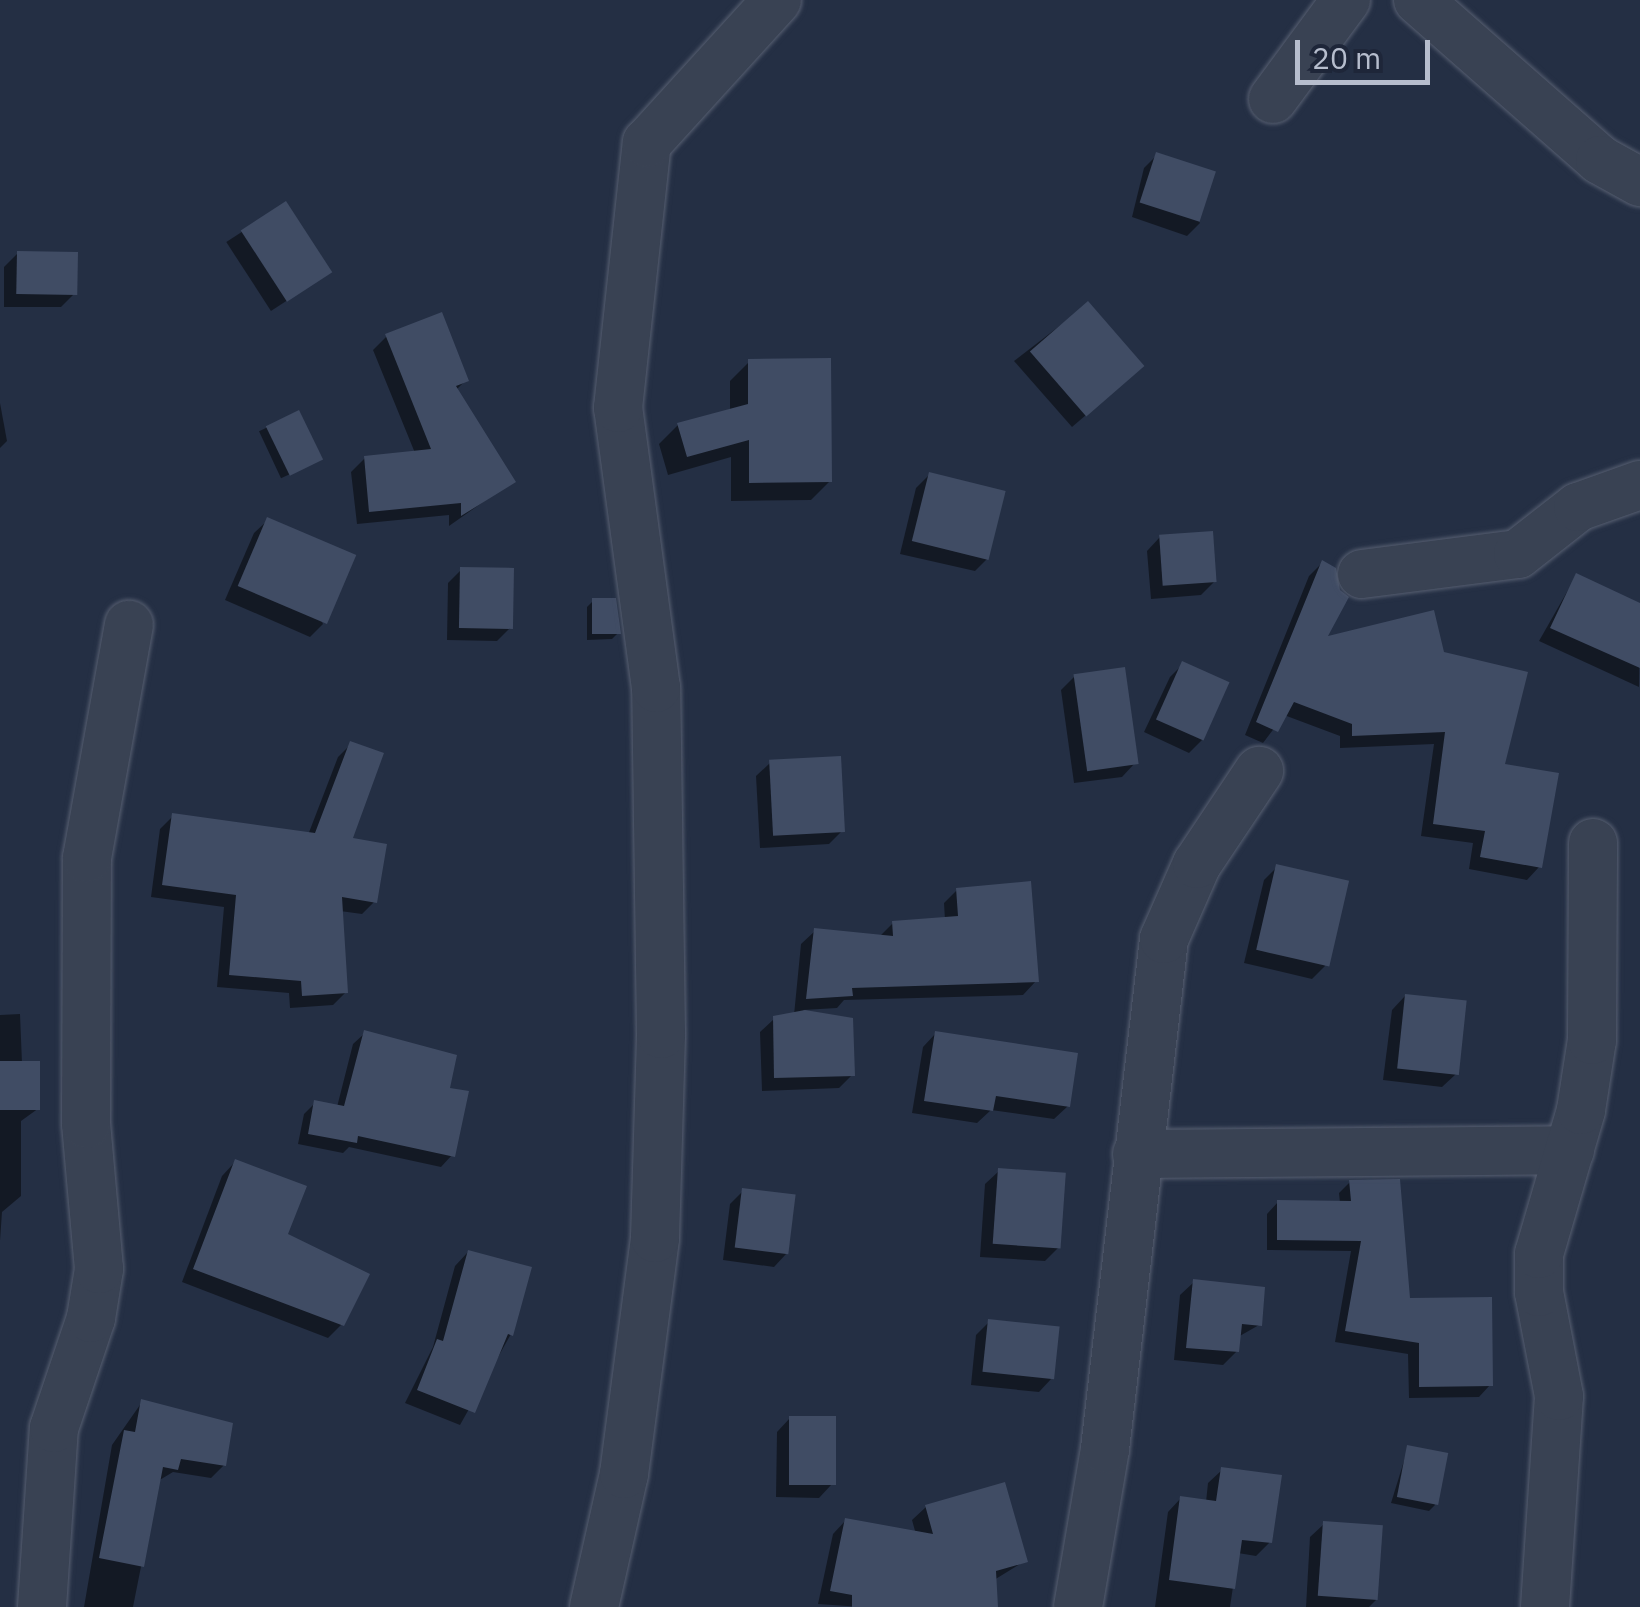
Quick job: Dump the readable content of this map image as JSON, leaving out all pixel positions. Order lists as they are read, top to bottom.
{
  "scale_bar": "20 m"
}
